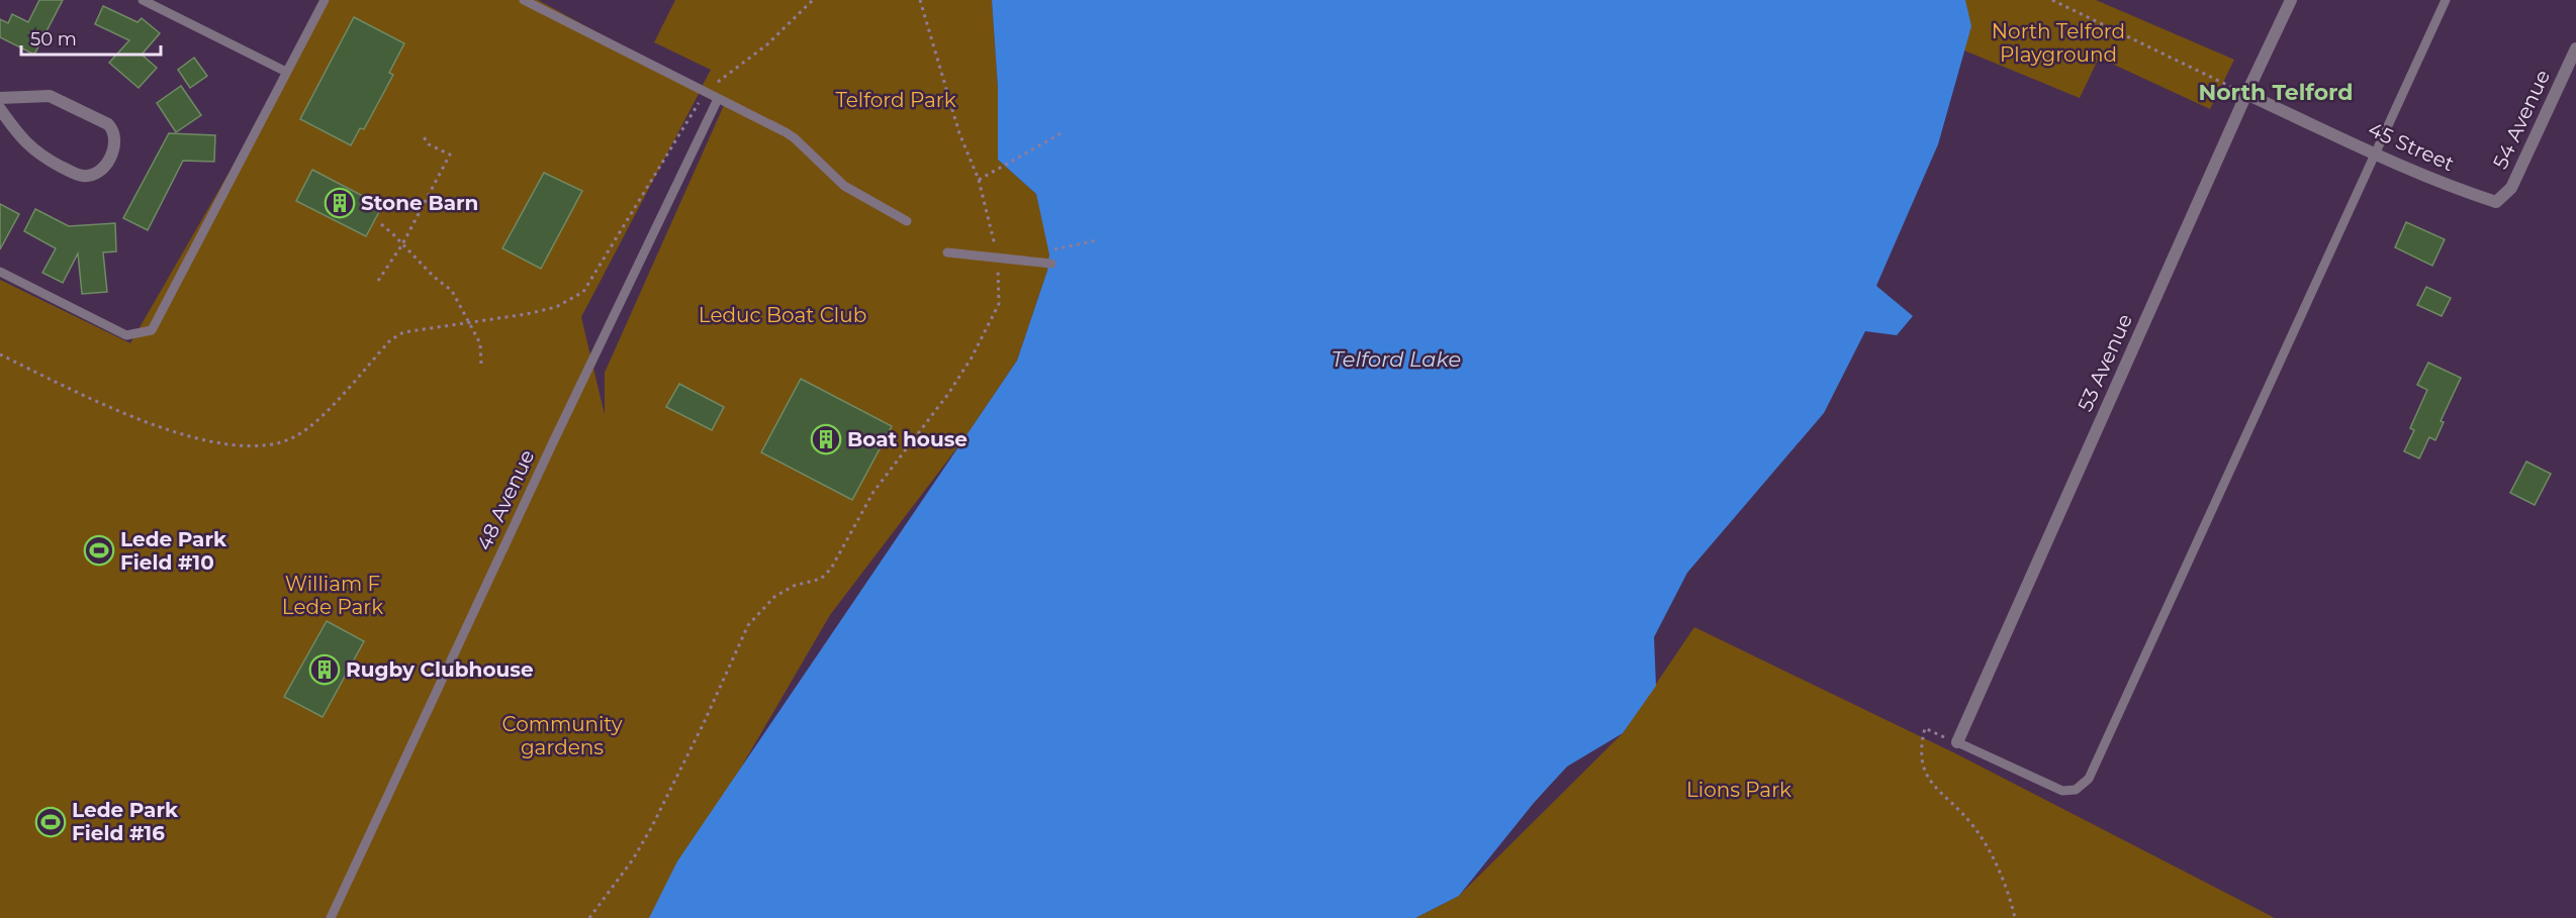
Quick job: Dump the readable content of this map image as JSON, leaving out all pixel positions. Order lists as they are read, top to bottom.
{
  "streets": {
    "street": ["54 Avenue", "45 Street", "53 Avenue"],
    "lane": ["48 Avenue"]
  },
  "crossings": [
    ["54 Avenue", "45 Street"],
    ["45 Street", "53 Avenue"]
  ],
  "districts": ["North Telford"],
  "water": ["Telford Lake"],
  "parks": [
    "North Telford Playground",
    "Telford Park",
    "Leduc Boat Club",
    "William F Lede Park",
    "Community gardens",
    "Lions Park"
  ],
  "places": {
    "building": ["Stone Barn", "Boat house", "Rugby Clubhouse"],
    "sports": ["Lede Park Field #10", "Lede Park Field #16"]
  },
  "scale_bar": "50 m"
}
